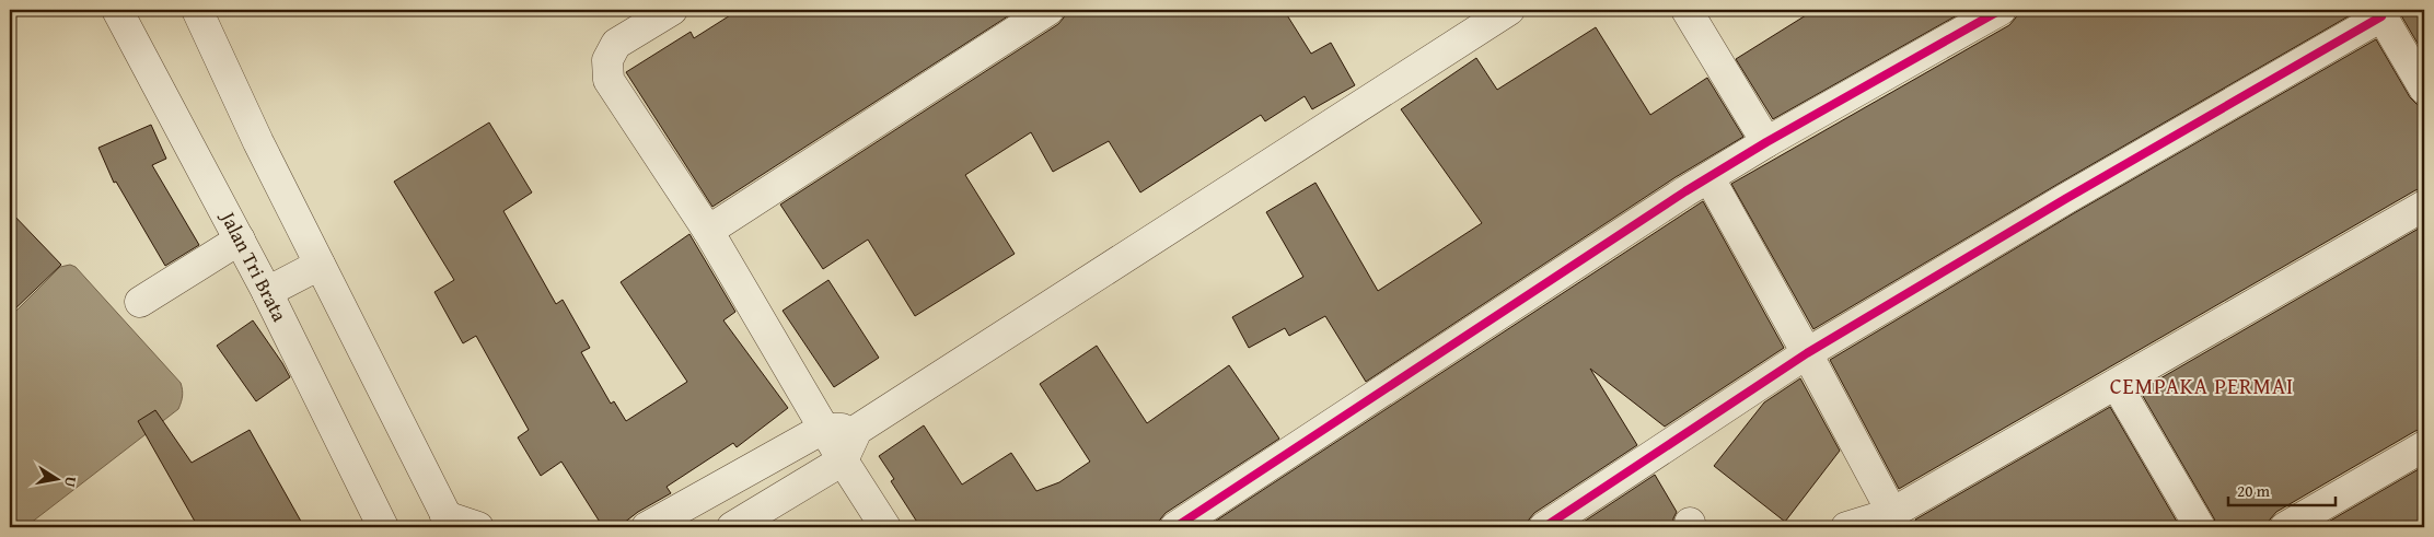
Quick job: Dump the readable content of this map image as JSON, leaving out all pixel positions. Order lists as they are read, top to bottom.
{
  "streets": {
    "street": ["Jalan Tri Brata"]
  },
  "districts": ["CEMPAKA PERMAI"],
  "scale_bar": "20 m",
  "north": "right"
}
